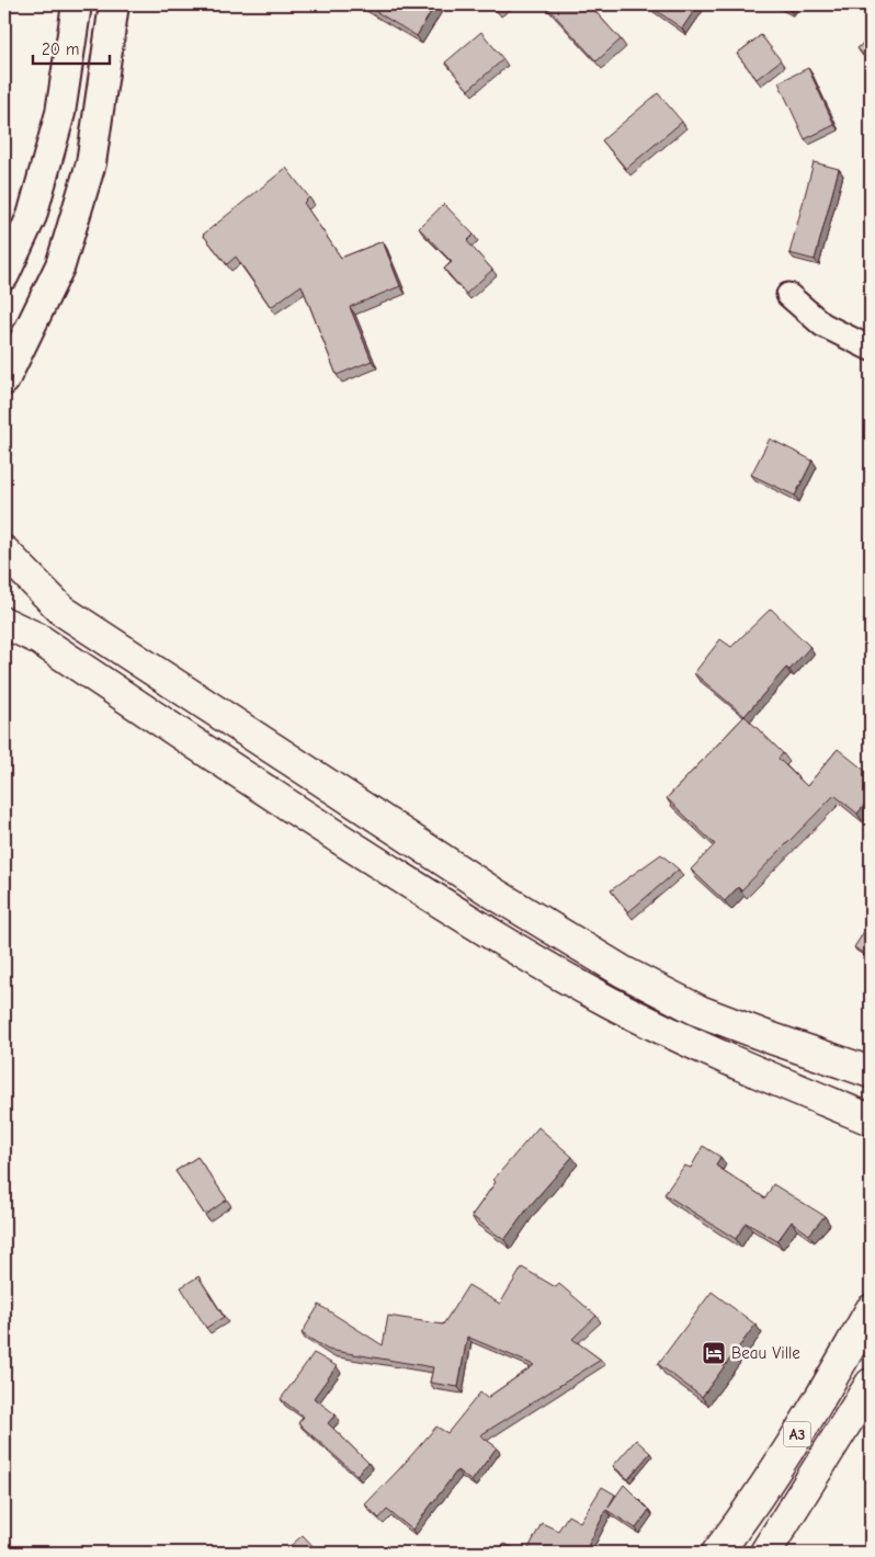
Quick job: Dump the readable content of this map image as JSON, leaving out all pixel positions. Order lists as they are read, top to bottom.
{
  "streets": {
    "main road": ["A3"]
  },
  "places": {
    "hotel": ["Beau Ville"]
  },
  "scale_bar": "20 m"
}
